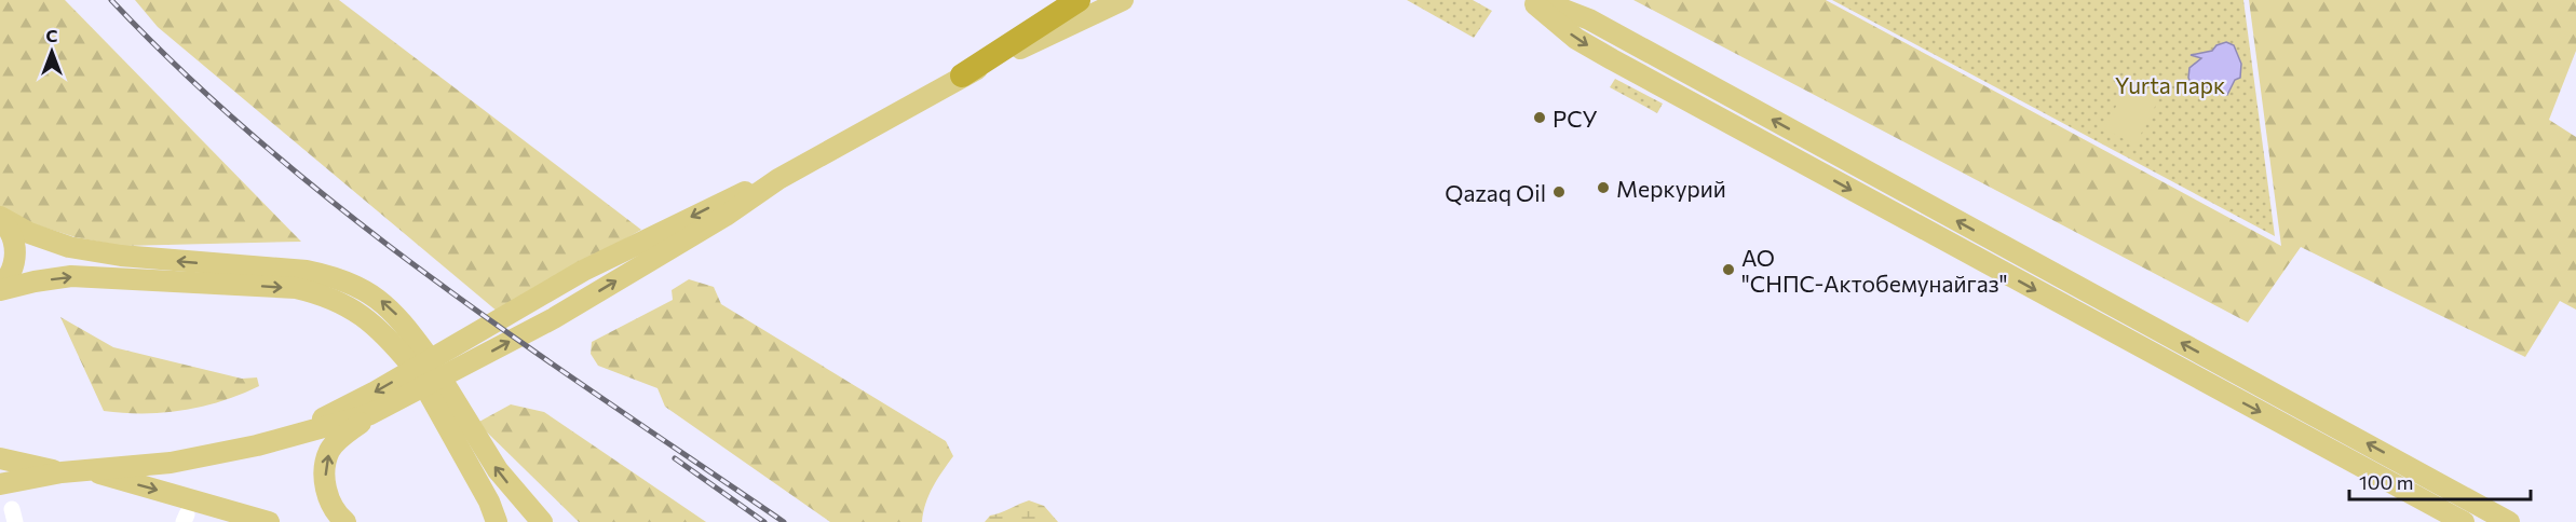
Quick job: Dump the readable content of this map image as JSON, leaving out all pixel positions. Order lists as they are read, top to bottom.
{
  "parks": ["Yurta парк"],
  "places": [
    "РСУ",
    "Меркурий",
    "Qazaq Oil",
    "АО \"СНПС-Актобемунайгаз\""
  ],
  "scale_bar": "100 m",
  "north": "top"
}
